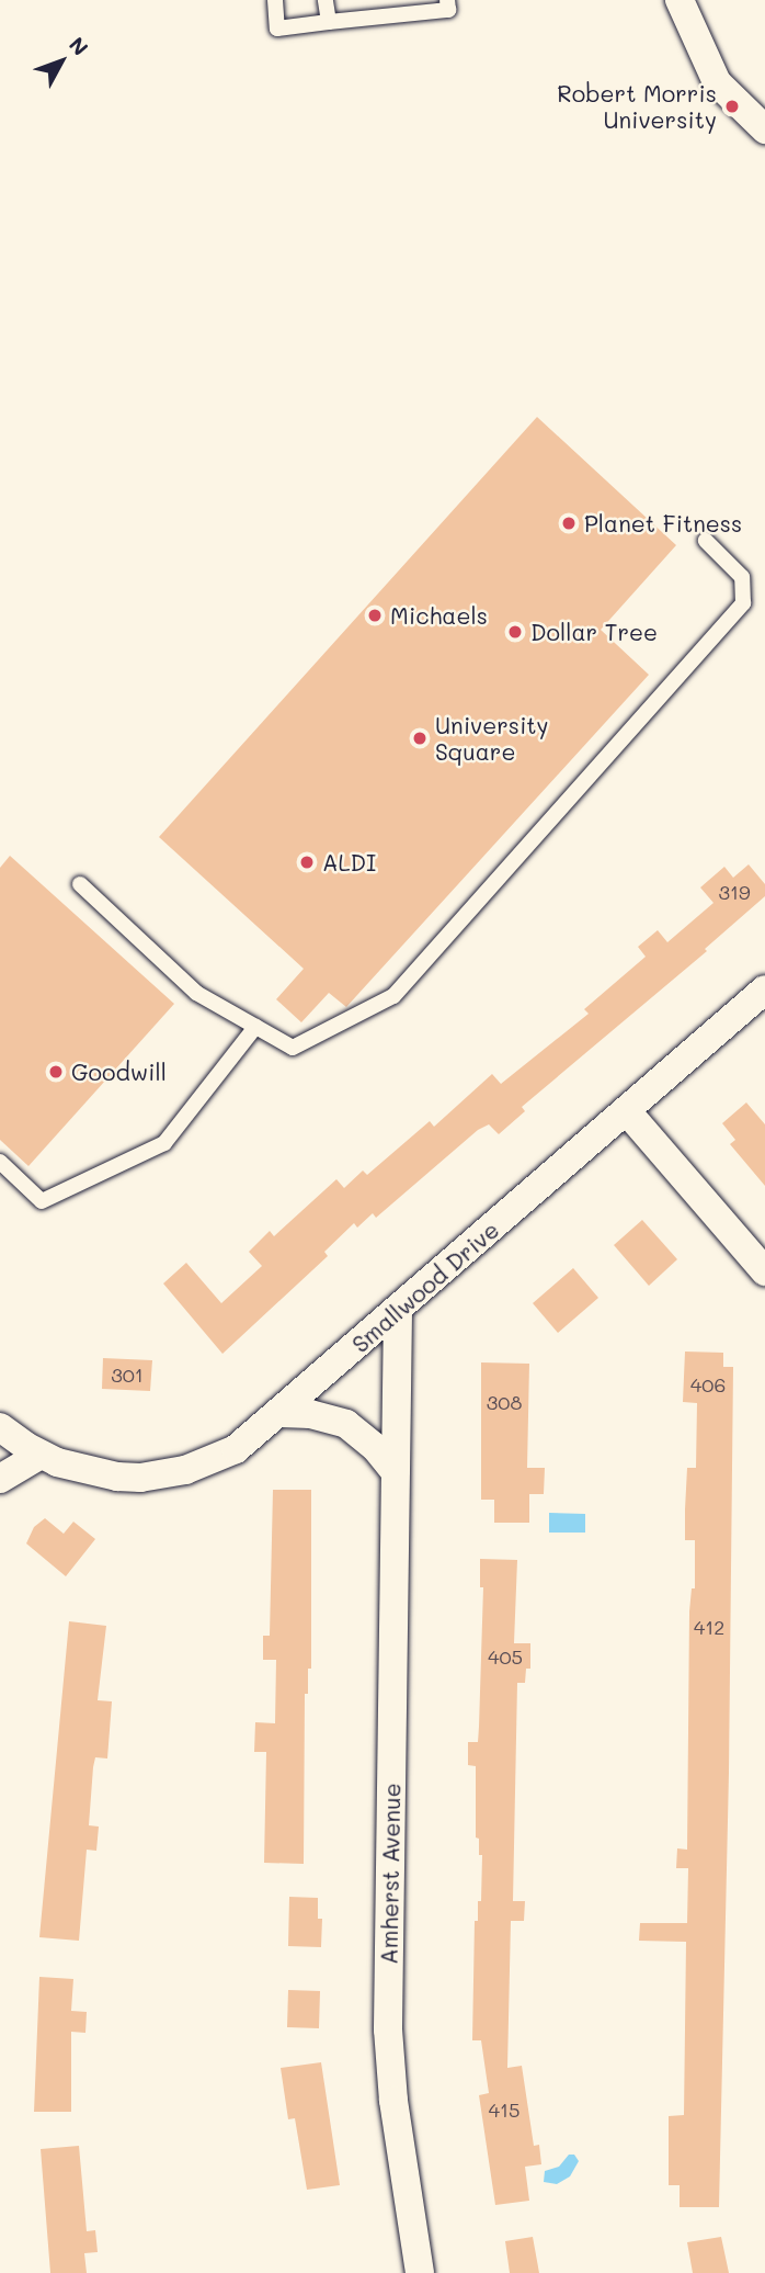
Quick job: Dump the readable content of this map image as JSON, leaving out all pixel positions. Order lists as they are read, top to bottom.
{
  "streets": {
    "street": ["Smallwood Drive", "Amherst Avenue"]
  },
  "crossings": [
    ["Smallwood Drive", "Amherst Avenue"]
  ],
  "places": [
    "Robert Morris University",
    "Planet Fitness",
    "Michaels",
    "Dollar Tree",
    "University Square",
    "ALDI",
    "Goodwill"
  ],
  "house_numbers": [
    "319",
    "301",
    "406",
    "308",
    "412",
    "405",
    "415"
  ],
  "north": "top right"
}
